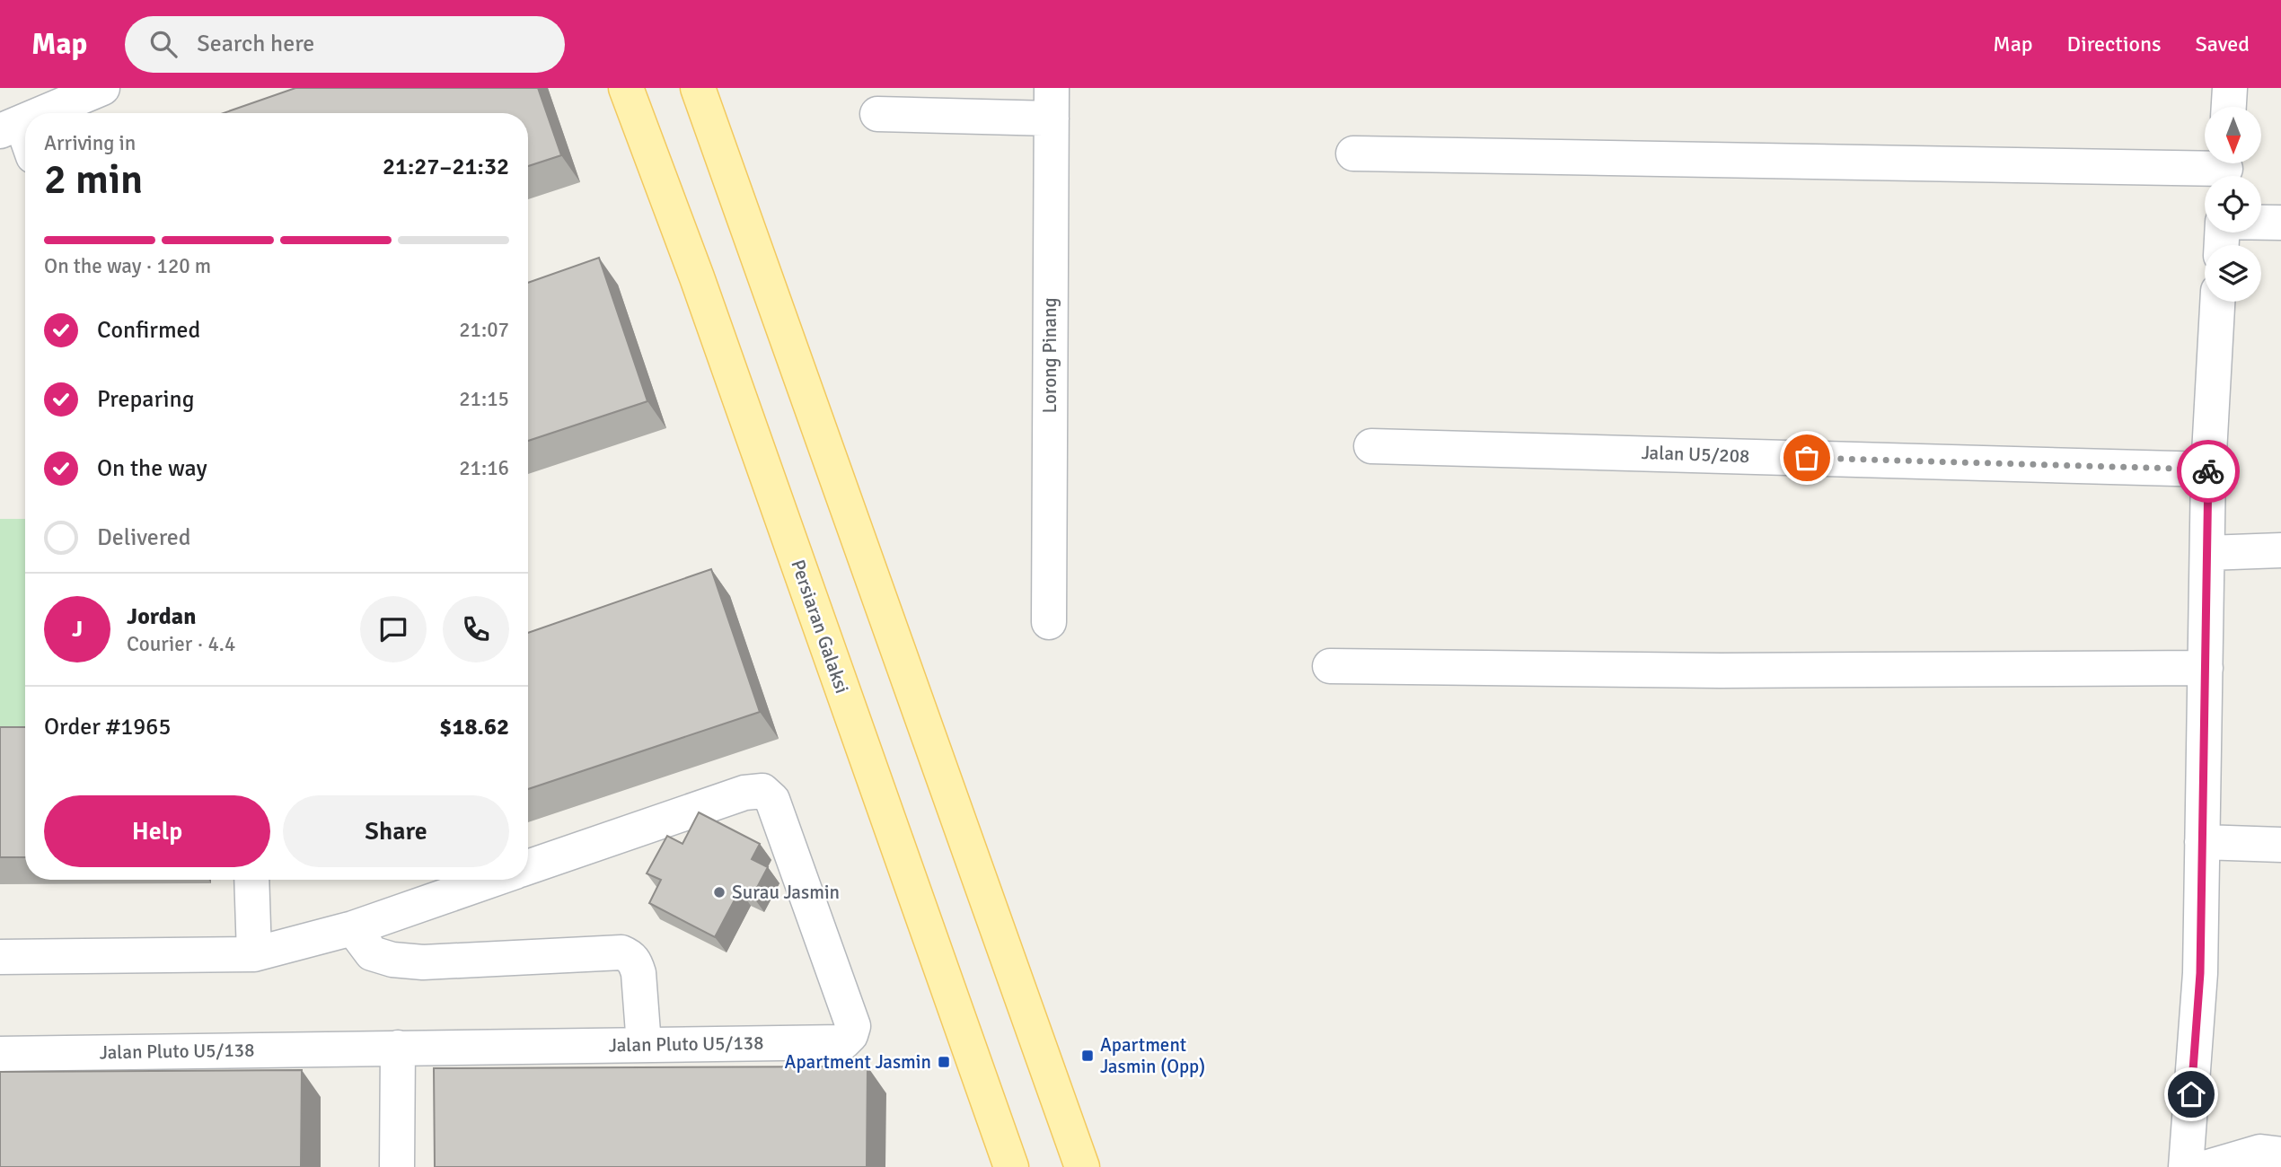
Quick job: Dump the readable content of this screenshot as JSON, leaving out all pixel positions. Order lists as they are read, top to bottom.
{
  "streets": {
    "main road": ["Persiaran Galaksi"],
    "street": ["Lorong Pinang", "Jalan U5/208", "Jalan Pluto U5/138"]
  },
  "places": {
    "other": ["Surau Jasmin"],
    "transit": ["Apartment Jasmin (Opp)", "Apartment Jasmin"]
  },
  "north": "bottom",
  "page": {
    "header": "Map",
    "search": "Search here",
    "nav": ["Map", "Directions", "Saved"],
    "heading": ["2 min", "Arriving in", "21:27–21:32"],
    "panel": [
      "Jordan",
      "Courier · 4.4",
      "Order #1965",
      "$18.62"
    ],
    "bar": "On the way · 120 m",
    "list": [
      ["Confirmed", "21:07"],
      ["Preparing", "21:15"],
      ["On the way", "21:16"],
      "Delivered"
    ],
    "round": "J",
    "buttons": ["Help", "Share"]
  }
}
